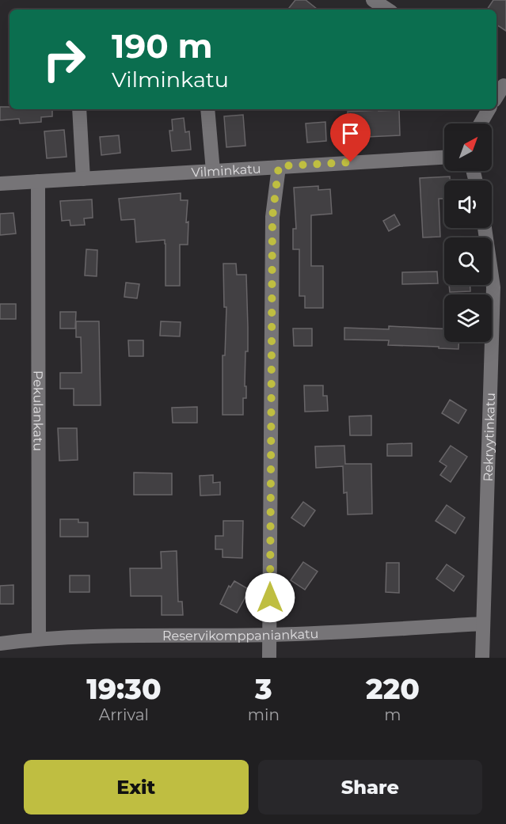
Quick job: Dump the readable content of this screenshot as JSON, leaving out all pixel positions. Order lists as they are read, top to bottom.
{
  "streets": {
    "street": [
      "Vilminkatu",
      "Pekulankatu",
      "Rekryytinkatu",
      "Reservikomppaniankatu"
    ]
  },
  "crossings": [
    ["Vilminkatu", "Pekulankatu"],
    ["Pekulankatu", "Reservikomppaniankatu"],
    ["Rekryytinkatu", "Reservikomppaniankatu"]
  ],
  "north": "top right",
  "page": {
    "turn": ["190 m", "Vilminkatu"],
    "eta": [
      "19:30",
      "Arrival",
      "3",
      "min",
      "220",
      "m"
    ],
    "buttons": ["Exit", "Share"]
  }
}
